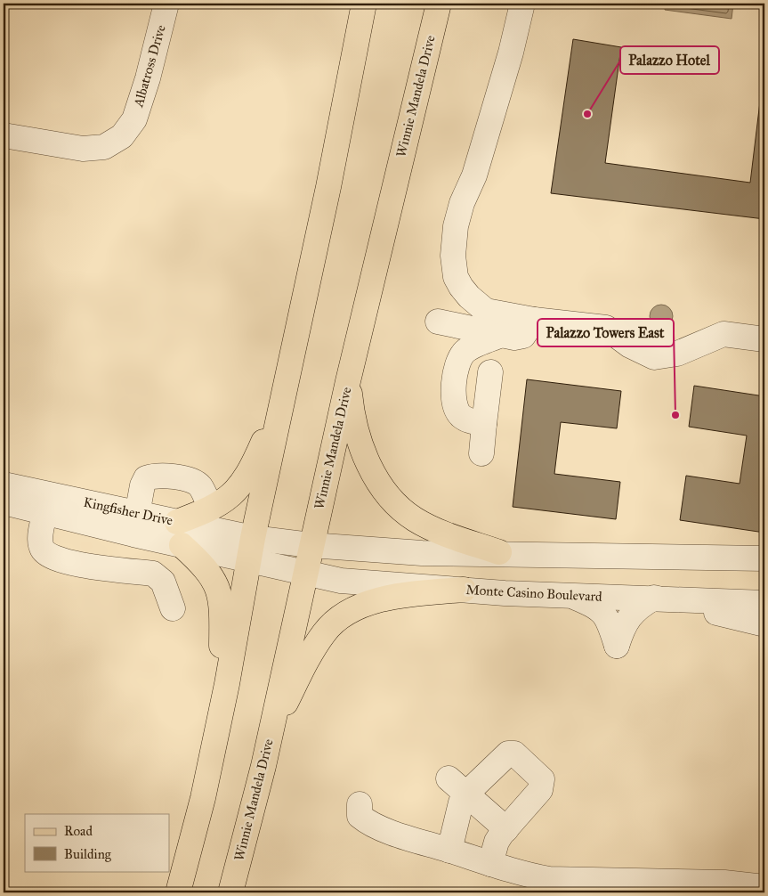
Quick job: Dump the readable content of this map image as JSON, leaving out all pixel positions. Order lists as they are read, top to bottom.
{
  "streets": {
    "main road": ["Winnie Mandela Drive"],
    "street": ["Albatross Drive", "Kingfisher Drive", "Monte Casino Boulevard"]
  },
  "crossings": [
    ["Winnie Mandela Drive", "Monte Casino Boulevard"],
    ["Kingfisher Drive", "Monte Casino Boulevard"]
  ],
  "places": ["Palazzo Hotel", "Palazzo Towers East"],
  "legend": ["Road", "Building"]
}
